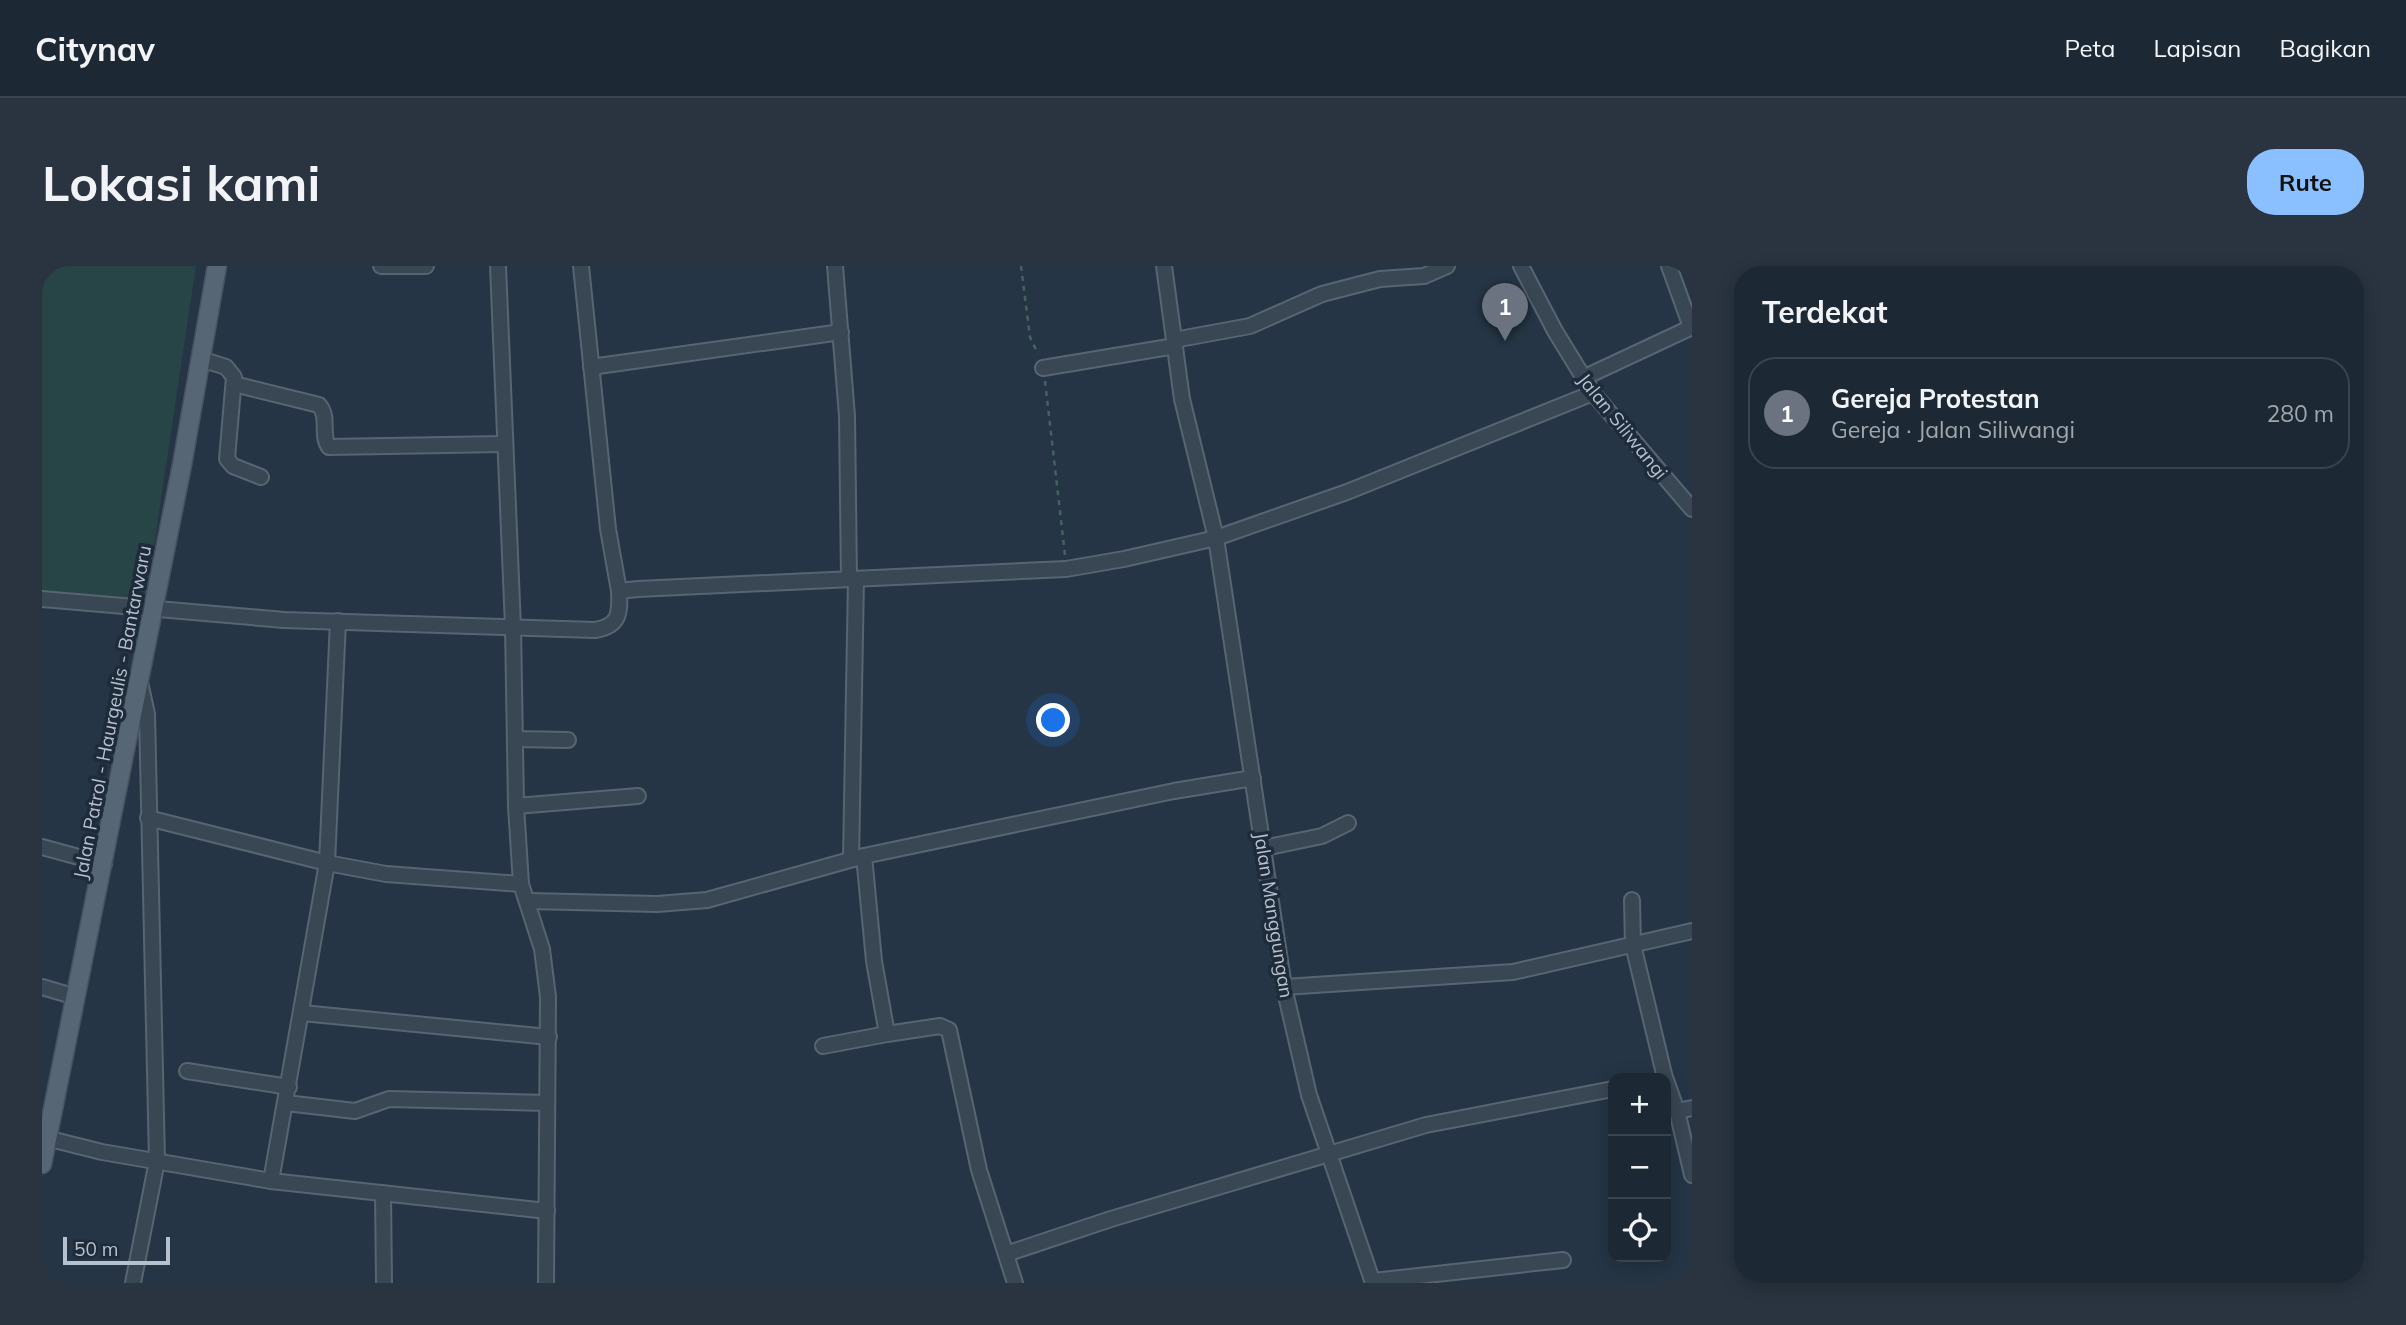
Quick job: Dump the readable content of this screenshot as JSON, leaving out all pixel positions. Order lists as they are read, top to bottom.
{
  "streets": {
    "main road": ["Jalan Patrol - Haurgeulis - Bantarwaru"],
    "street": ["Jalan Siliwangi", "Jalan Manggungan"]
  },
  "scale_bar": "50 m",
  "page": {
    "header": "Citynav",
    "nav": ["Peta", "Lapisan", "Bagikan"],
    "buttons": "Rute",
    "title": "Lokasi kami",
    "heading": "Terdekat",
    "pins": "1",
    "list": [
      {
        "mark": "1",
        "name": "Gereja Protestan",
        "note": "Gereja · Jalan Siliwangi",
        "value": "280 m"
      }
    ],
    "map_buttons": ["+", "−"],
    "scale": "50 m"
  }
}
